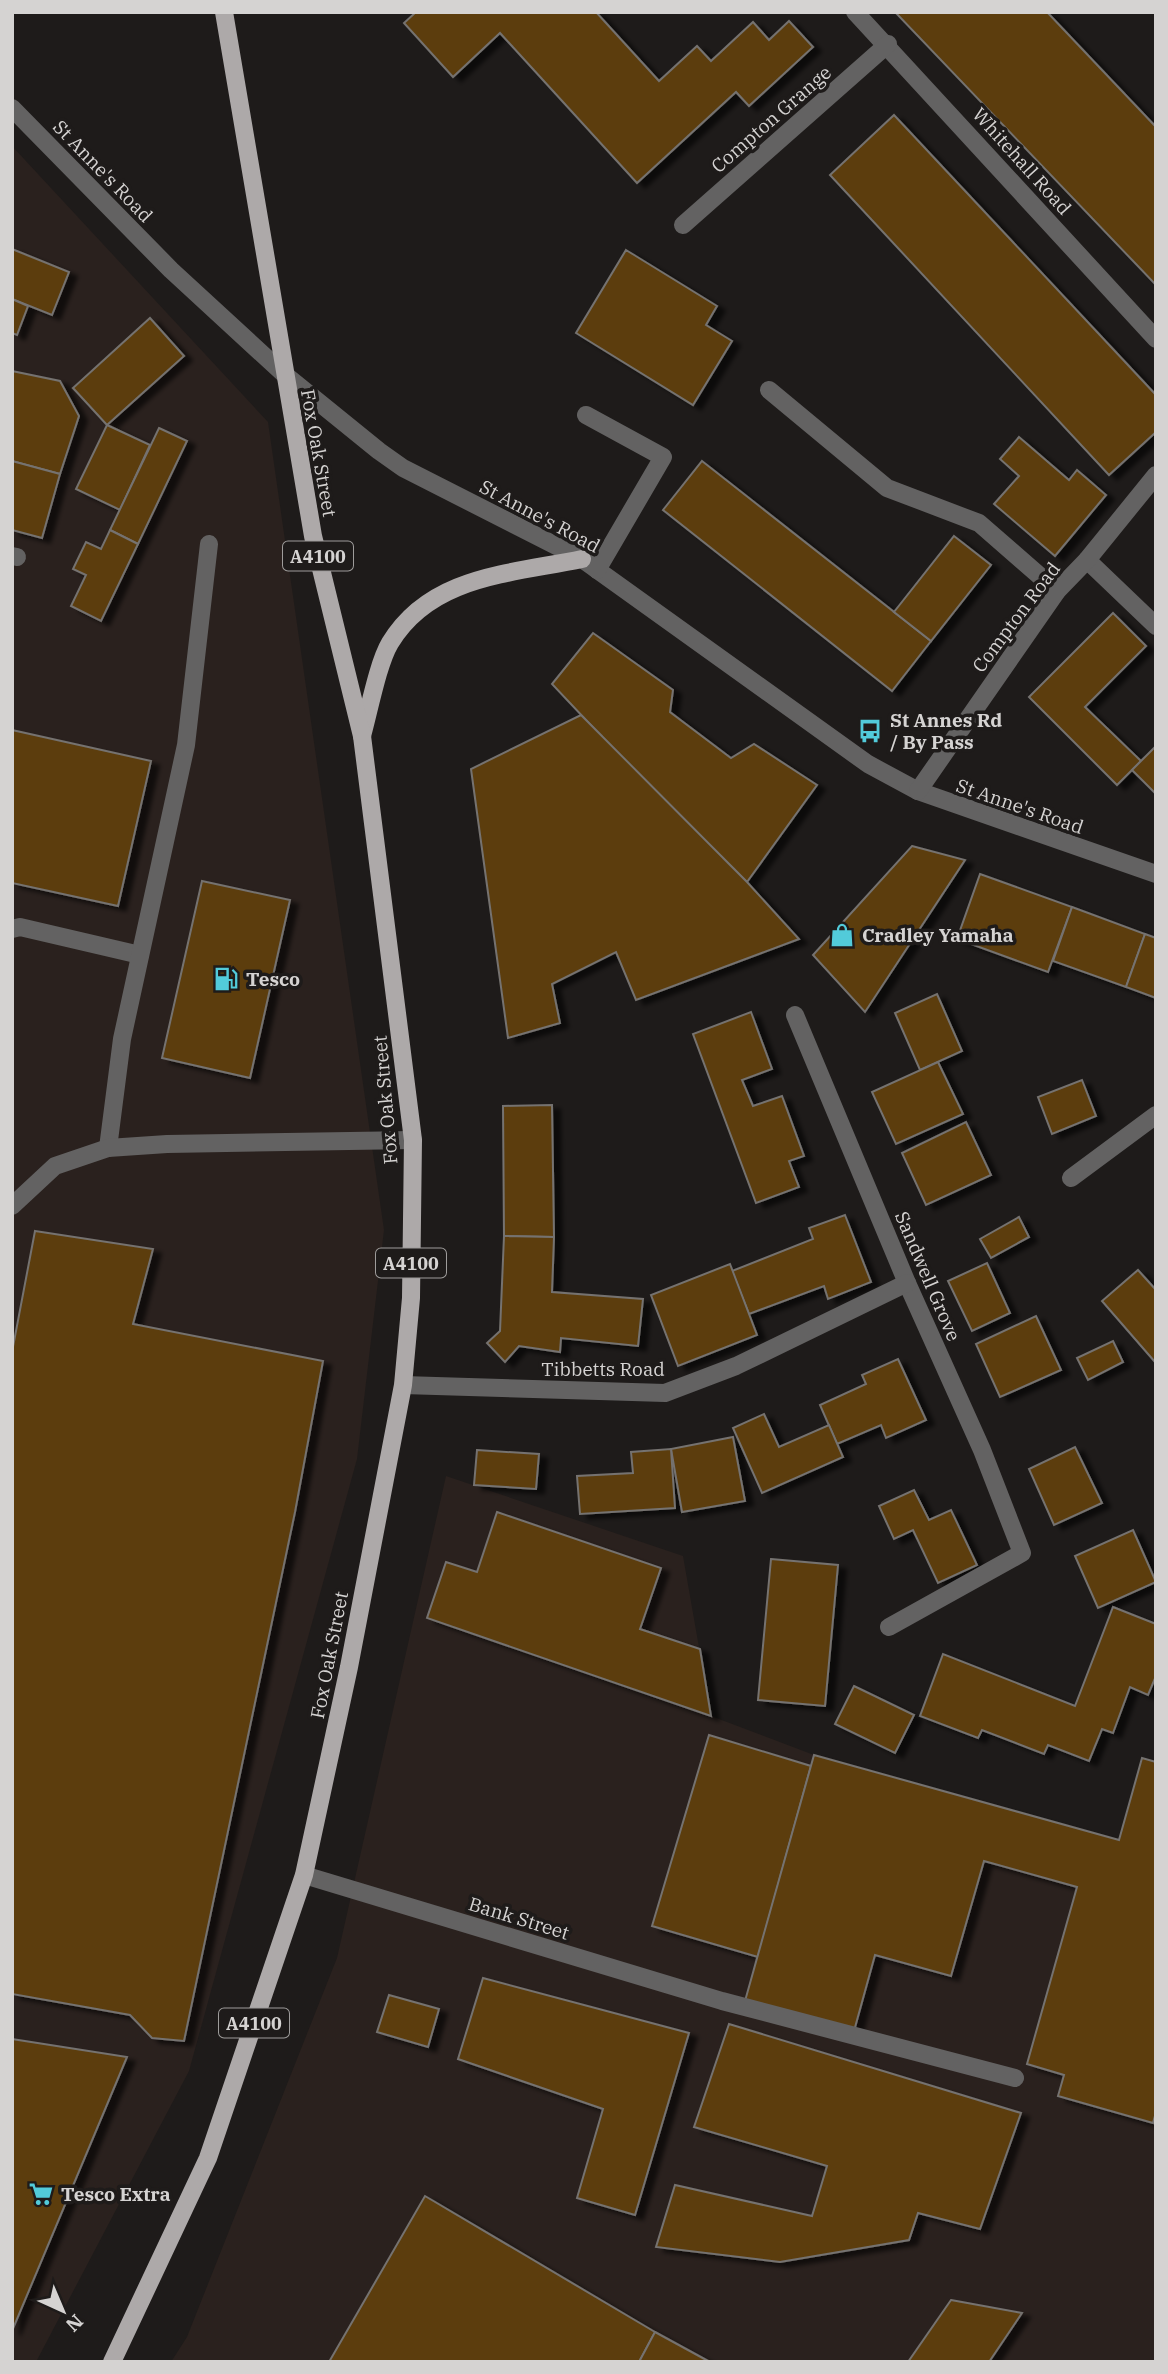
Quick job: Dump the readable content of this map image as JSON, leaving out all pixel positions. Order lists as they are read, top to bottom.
{
  "streets": {
    "main road": ["Fox Oak Street", "A4100"],
    "street": [
      "Compton Grange",
      "Whitehall Road",
      "St Anne's Road",
      "Compton Road",
      "Sandwell Grove",
      "Tibbetts Road",
      "Bank Street"
    ]
  },
  "crossings": [
    ["Compton Grange", "Whitehall Road"],
    ["St Anne's Road", "Fox Oak Street"],
    ["St Anne's Road", "Compton Road"],
    ["Fox Oak Street", "Tibbetts Road"],
    ["Fox Oak Street", "Bank Street"],
    ["Sandwell Grove", "Tibbetts Road"]
  ],
  "places": {
    "bus stop": ["St Annes Rd / By Pass"],
    "shop": ["Cradley Yamaha"],
    "fuel station": ["Tesco"],
    "supermarket": ["Tesco Extra"]
  },
  "north": "bottom right"
}
